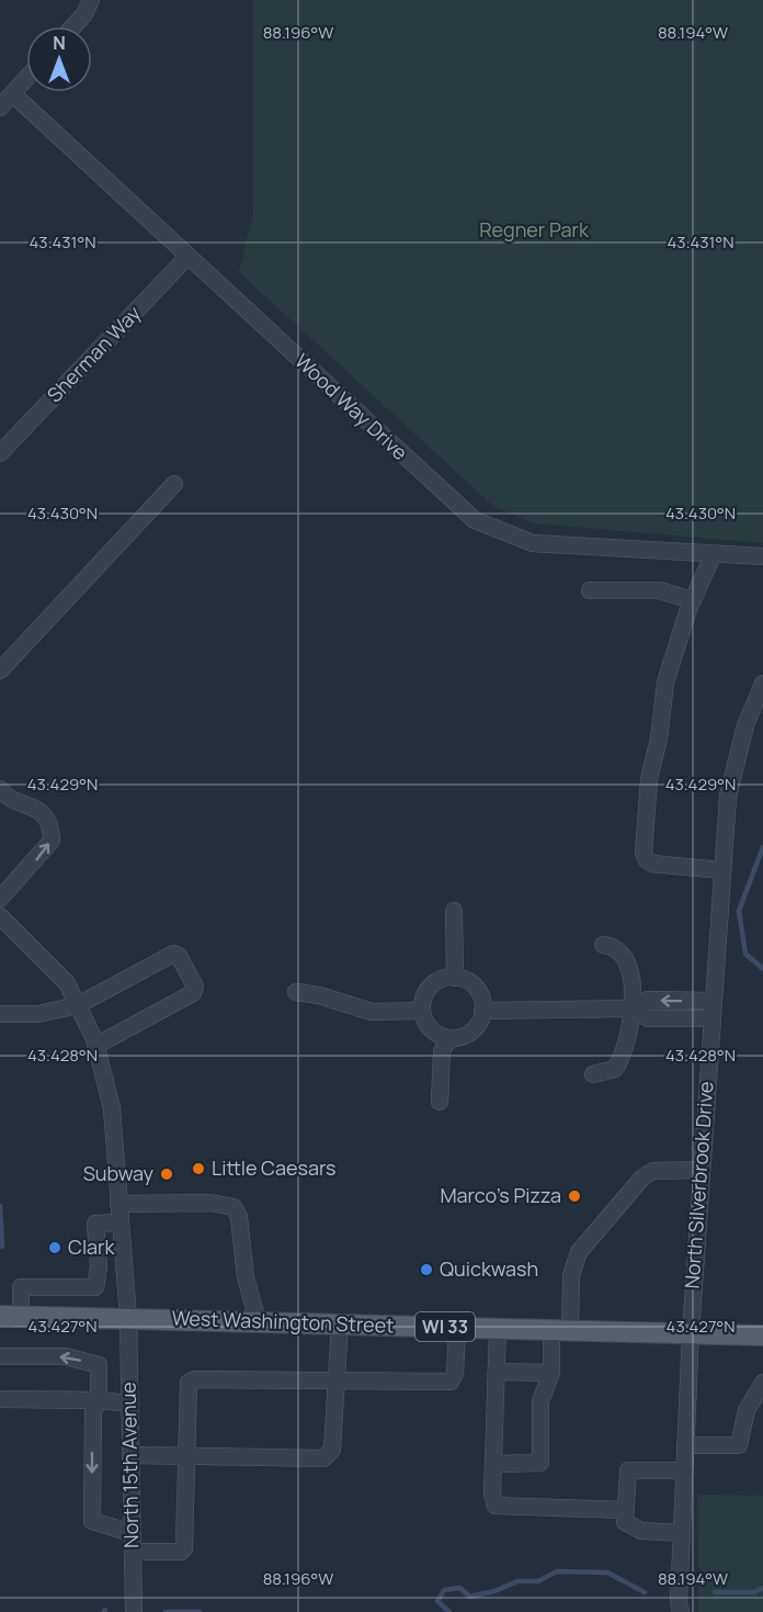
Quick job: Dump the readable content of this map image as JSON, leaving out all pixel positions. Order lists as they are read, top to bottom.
{
  "streets": {
    "main road": ["West Washington Street", "WI 33"],
    "street": [
      "Sherman Way",
      "Wood Way Drive",
      "North Silverbrook Drive",
      "North 15th Avenue"
    ]
  },
  "crossings": [
    ["Sherman Way", "Wood Way Drive"],
    ["North Silverbrook Drive", "West Washington Street"],
    ["West Washington Street", "North 15th Avenue"]
  ],
  "parks": ["Regner Park"],
  "places": [
    "Little Caesars",
    "Subway",
    "Marco's Pizza",
    "Clark",
    "Quickwash"
  ],
  "north": "top",
  "coordinates": [
    "88.196°W",
    "88.194°W",
    "43.431°N",
    "43.430°N",
    "43.429°N",
    "43.428°N",
    "43.427°N"
  ]
}
